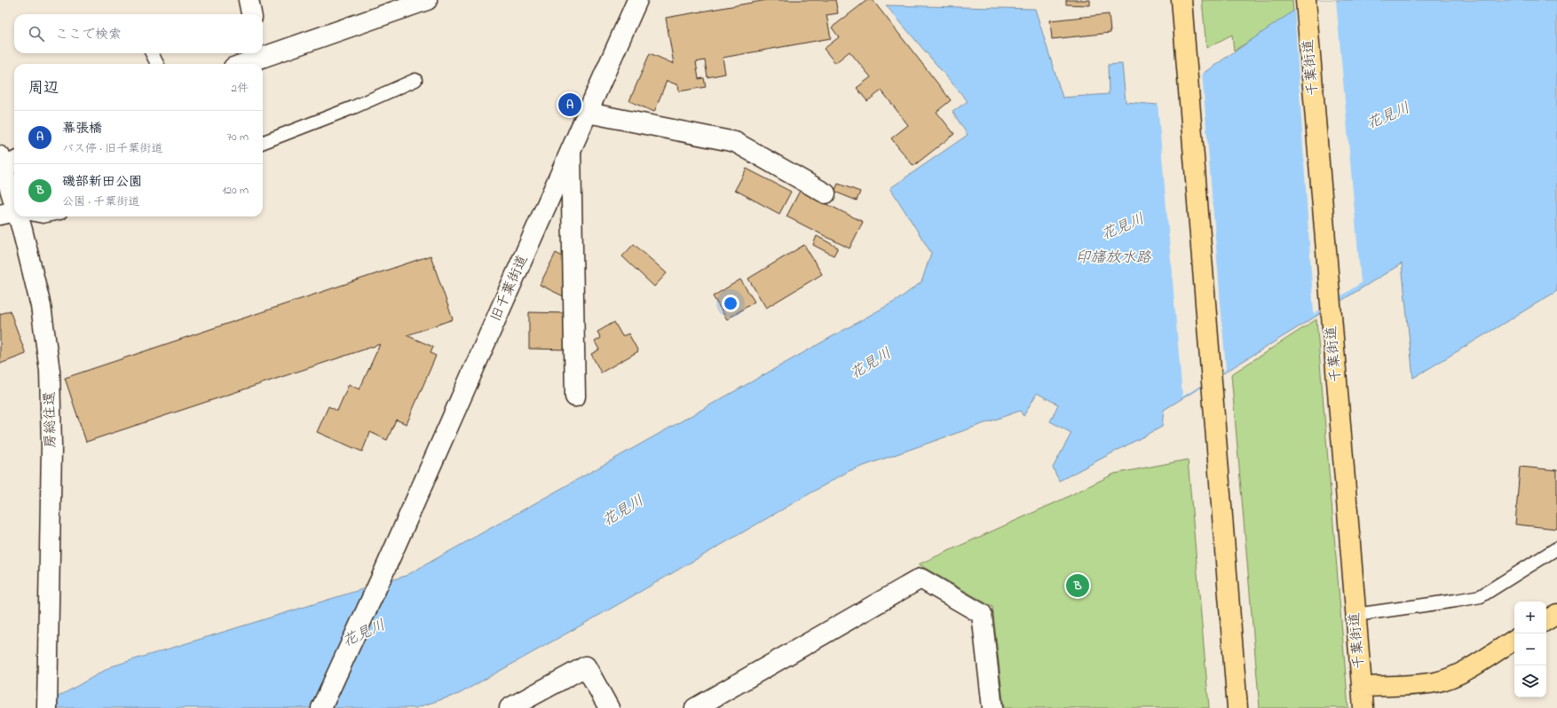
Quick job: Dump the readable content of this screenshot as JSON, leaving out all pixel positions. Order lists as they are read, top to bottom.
{
  "streets": {
    "highway": ["千葉街道"],
    "street": ["旧千葉街道", "房総往還"]
  },
  "water": ["花見川", "印旛放水路"],
  "page": {
    "search": "ここで検索",
    "heading": ["周辺", "2件"],
    "pins": ["A", "B"],
    "list": [
      {
        "mark": "A",
        "name": "幕張橋",
        "note": "バス停 · 旧千葉街道",
        "value": "70 m"
      },
      {
        "mark": "B",
        "name": "磯部新田公園",
        "note": "公園 · 千葉街道",
        "value": "120 m"
      }
    ],
    "map_buttons": ["+", "−"]
  }
}
